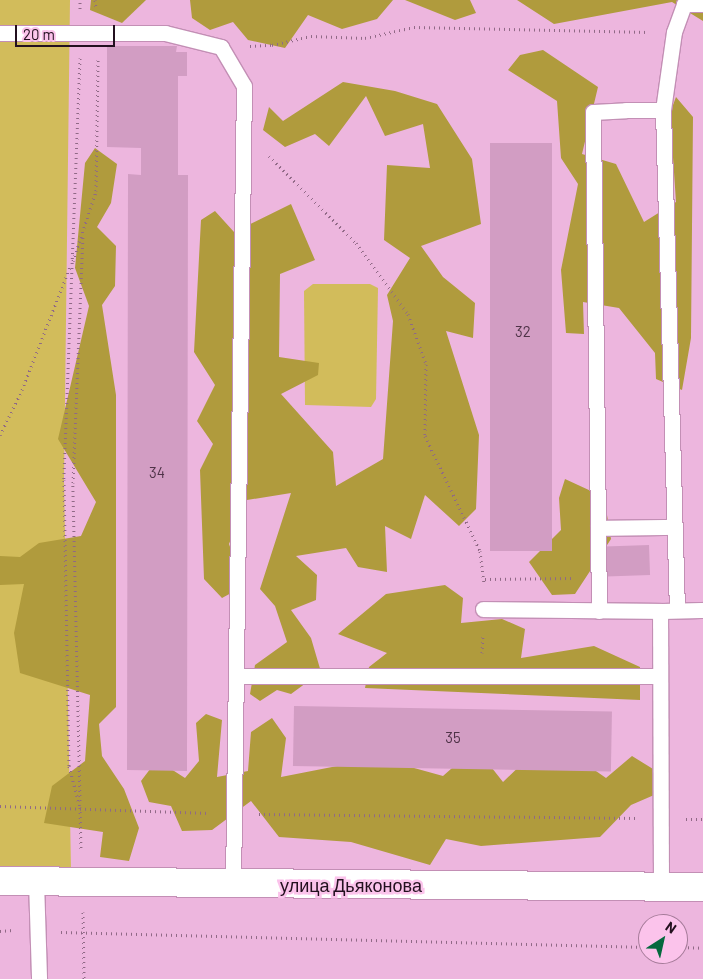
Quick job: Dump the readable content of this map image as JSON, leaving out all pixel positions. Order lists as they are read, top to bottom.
{
  "streets": {
    "street": ["улица Дьяконова"]
  },
  "house_numbers": ["32", "34", "35"],
  "scale_bar": "20 m",
  "north": "top right"
}
